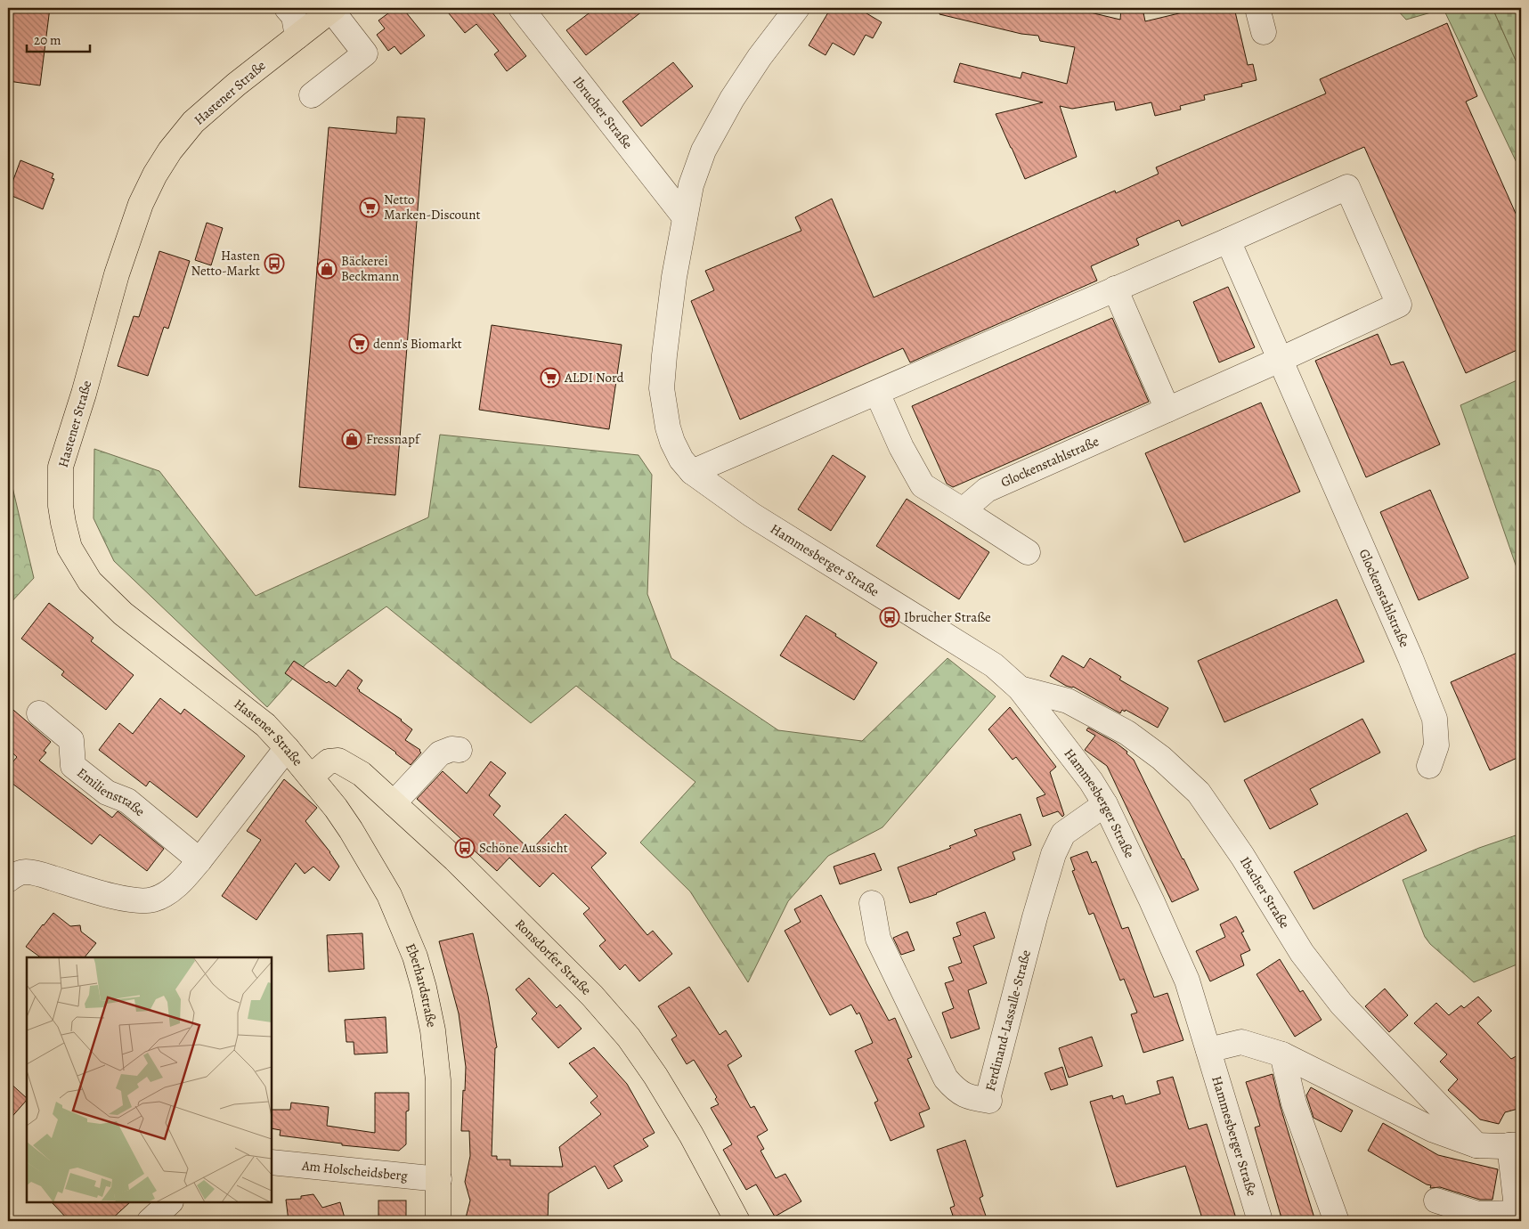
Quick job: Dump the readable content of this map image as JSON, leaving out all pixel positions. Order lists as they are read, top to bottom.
{
  "streets": {
    "main road": ["Hastener Straße", "Ronsdorfer Straße", "Eberhardstraße"],
    "street": [
      "Ibrucher Straße",
      "Glockenstahlstraße",
      "Hammesberger Straße",
      "Emilienstraße",
      "Ibacher Straße",
      "Ferdinand-Lassalle-Straße",
      "Am Holscheidsberg"
    ]
  },
  "crossings": [
    ["Hastener Straße", "Ronsdorfer Straße"],
    ["Hastener Straße", "Eberhardstraße"],
    ["Ibrucher Straße", "Hammesberger Straße"],
    ["Hammesberger Straße", "Ibacher Straße"],
    ["Hammesberger Straße", "Ferdinand-Lassalle-Straße"],
    ["Ronsdorfer Straße", "Eberhardstraße"],
    ["Eberhardstraße", "Am Holscheidsberg"]
  ],
  "places": {
    "supermarket": ["Netto Marken-Discount", "denn's Biomarkt", "ALDI Nord"],
    "bus stop": ["Hasten Netto-Markt", "Ibrucher Straße", "Schöne Aussicht"],
    "shop": ["Bäckerei Beckmann", "Fressnapf"]
  },
  "scale_bar": "20 m"
}
